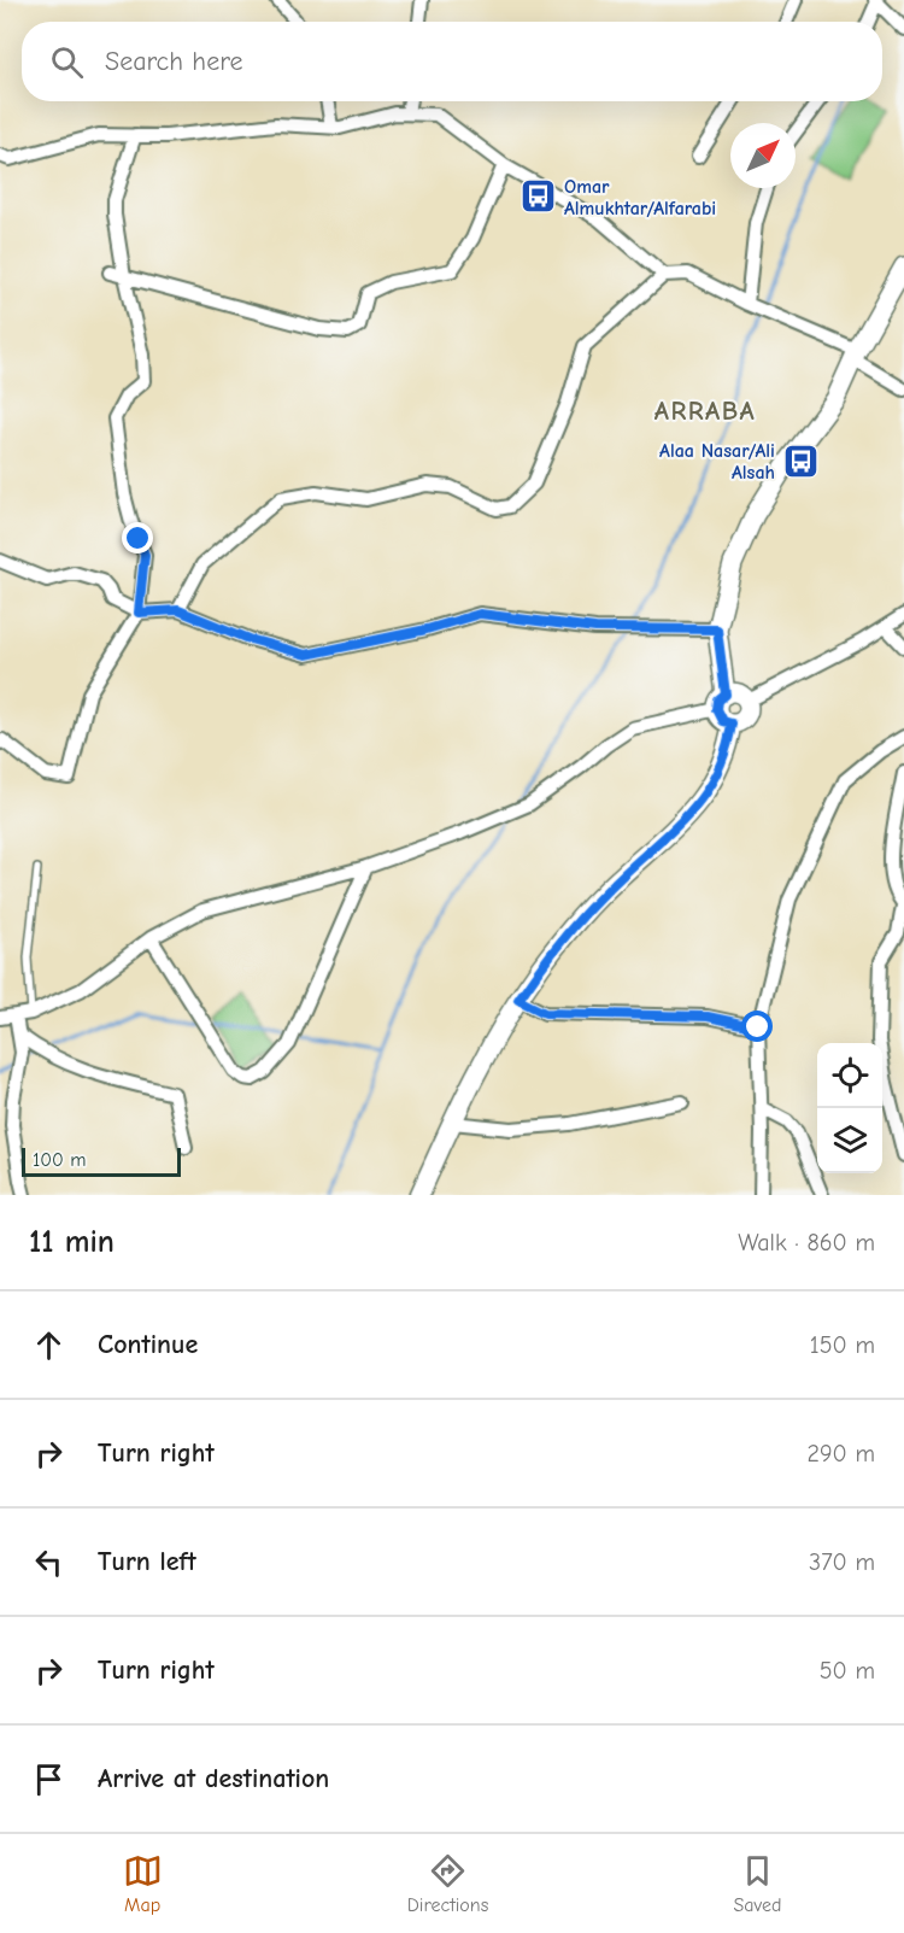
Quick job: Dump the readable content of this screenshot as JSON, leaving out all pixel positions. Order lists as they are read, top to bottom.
{
  "districts": ["ARRABA"],
  "places": {
    "bus stop": ["Omar Almukhtar/Alfarabi", "Alaa Nasar/Ali Alsah"]
  },
  "scale_bar": "100 m",
  "north": "top right",
  "page": {
    "search": "Search here",
    "scale": "100 m",
    "heading": ["11 min", "Walk · 860 m"],
    "list": [
      ["Continue", "150 m"],
      ["Turn right", "290 m"],
      ["Turn left", "370 m"],
      ["Turn right", "50 m"],
      "Arrive at destination"
    ],
    "nav": ["Map", "Directions", "Saved"]
  }
}
